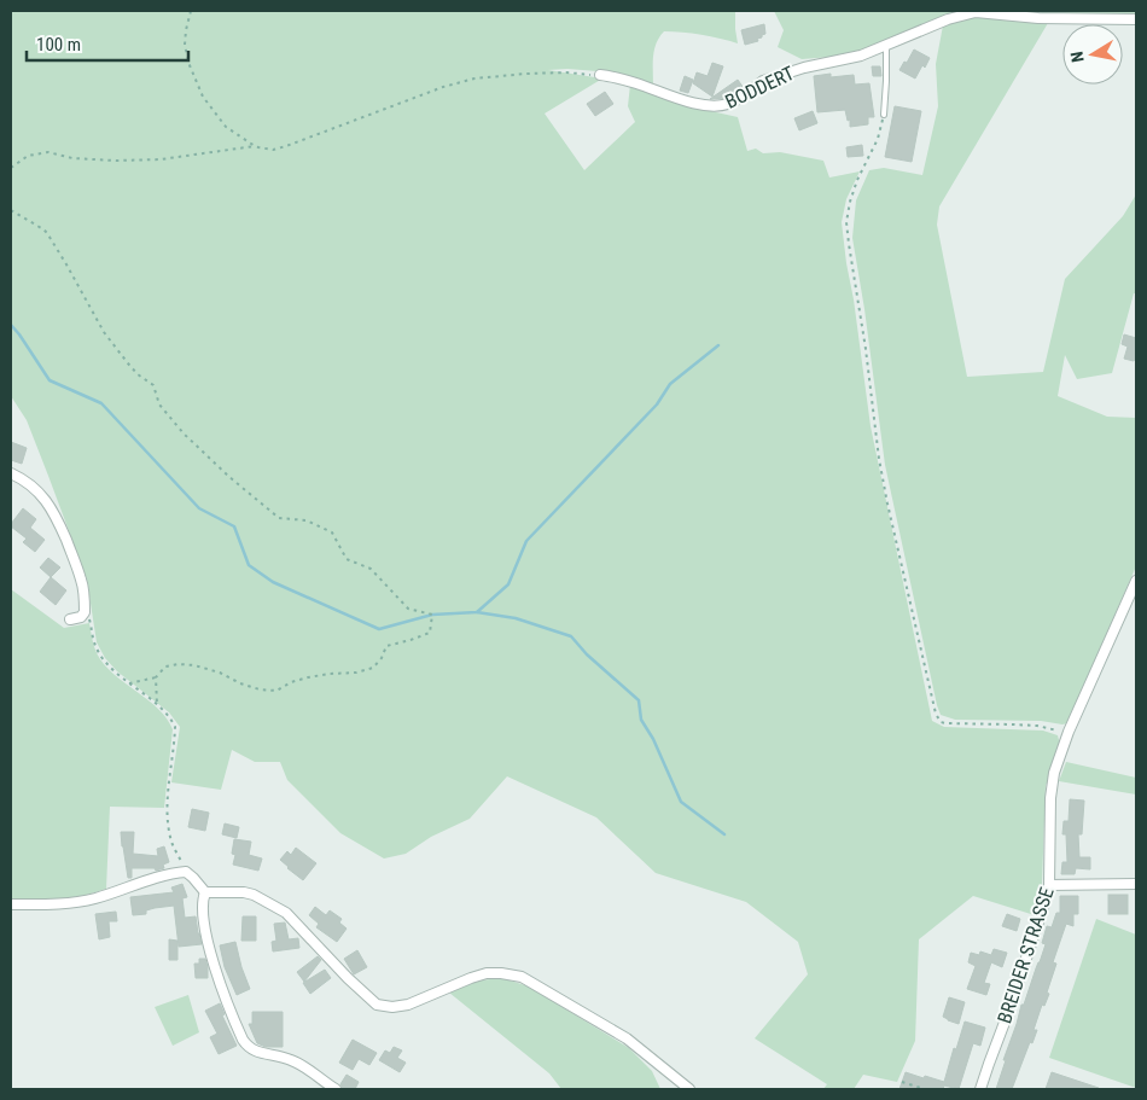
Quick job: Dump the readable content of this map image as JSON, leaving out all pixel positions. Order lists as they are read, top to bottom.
{
  "streets": {
    "street": ["BODDERT", "BREIDER STRASSE"]
  },
  "scale_bar": "100 m",
  "north": "left"
}
